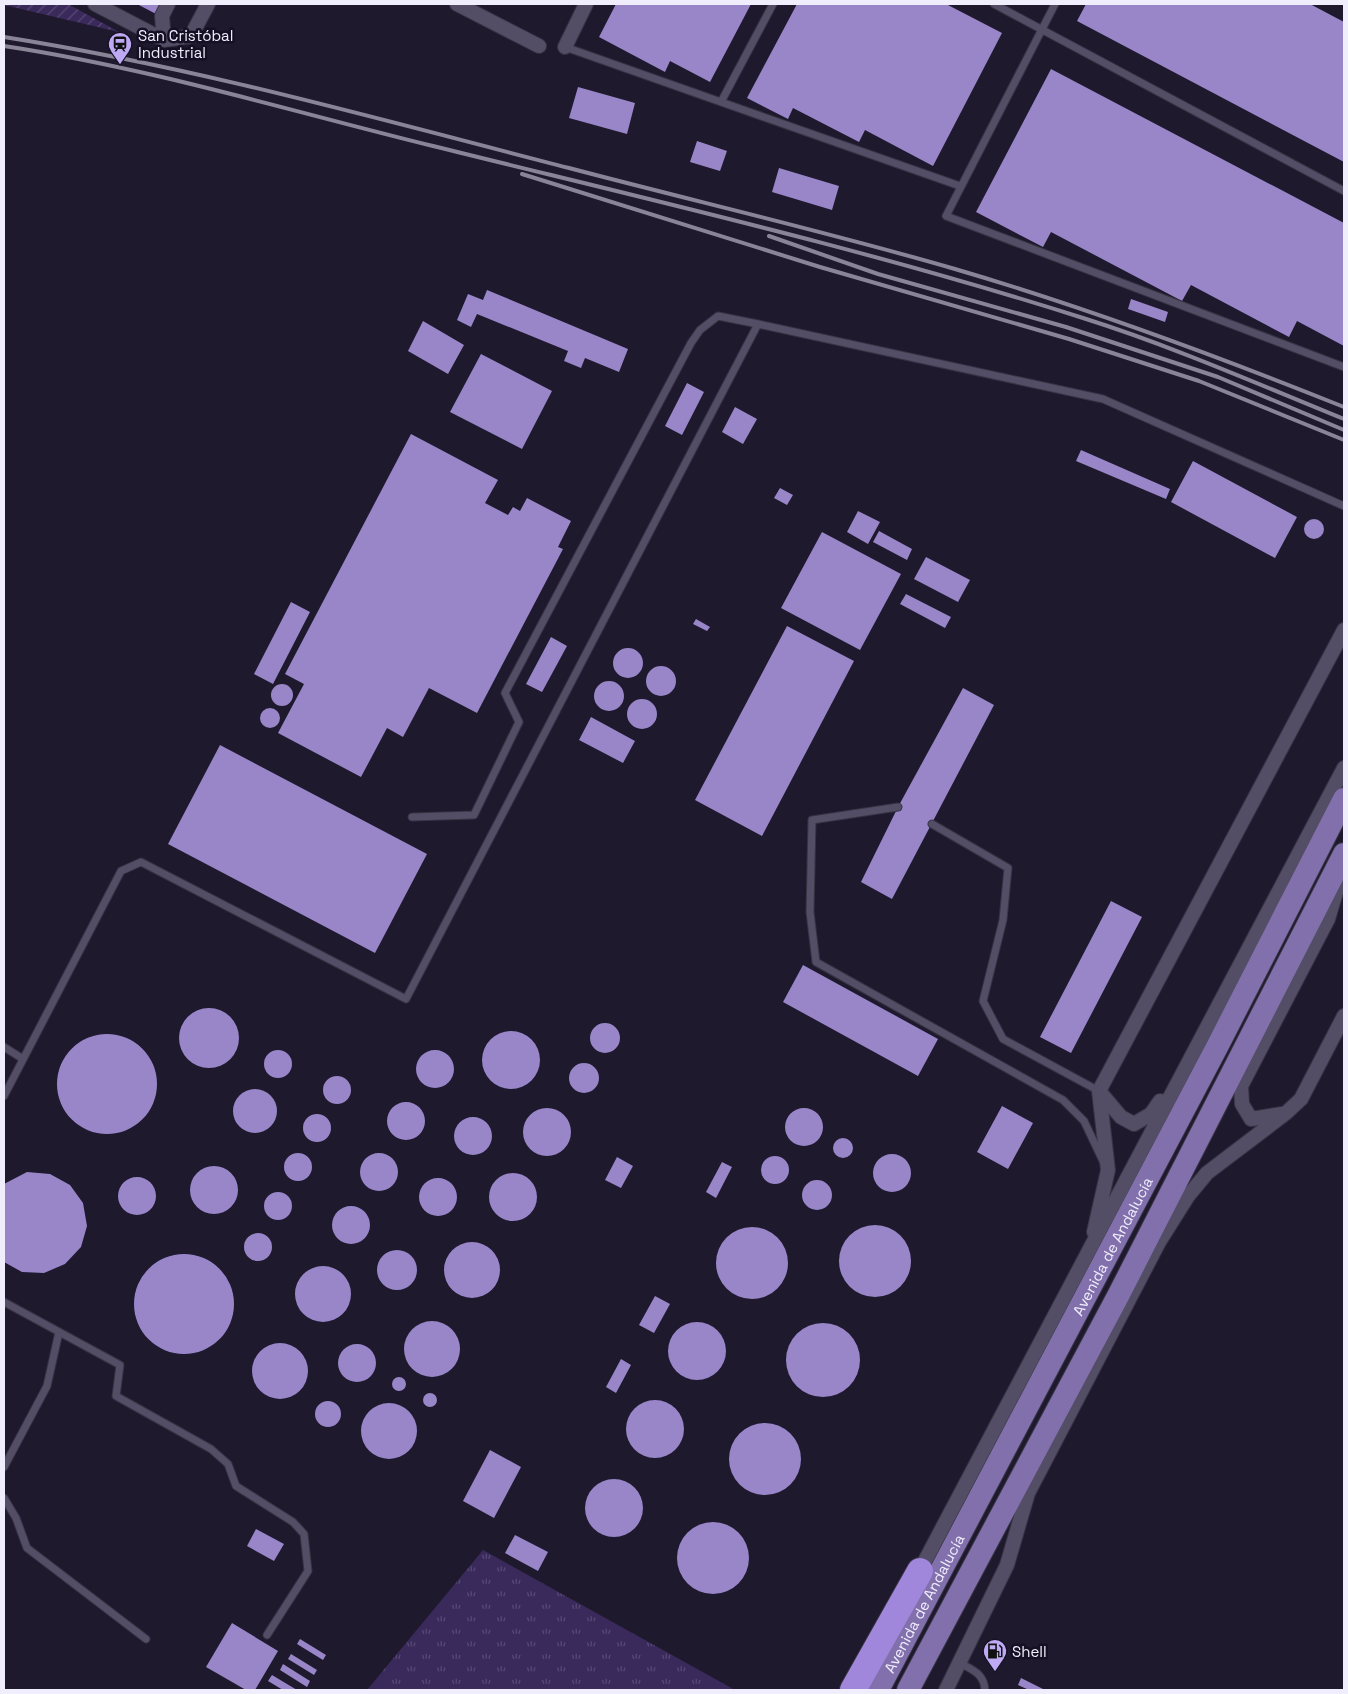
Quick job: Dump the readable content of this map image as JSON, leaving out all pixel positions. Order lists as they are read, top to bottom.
{
  "streets": {
    "main road": ["Avenida de Andalucía"]
  },
  "places": {
    "station": ["San Cristóbal Industrial"],
    "fuel station": ["Shell"]
  }
}
